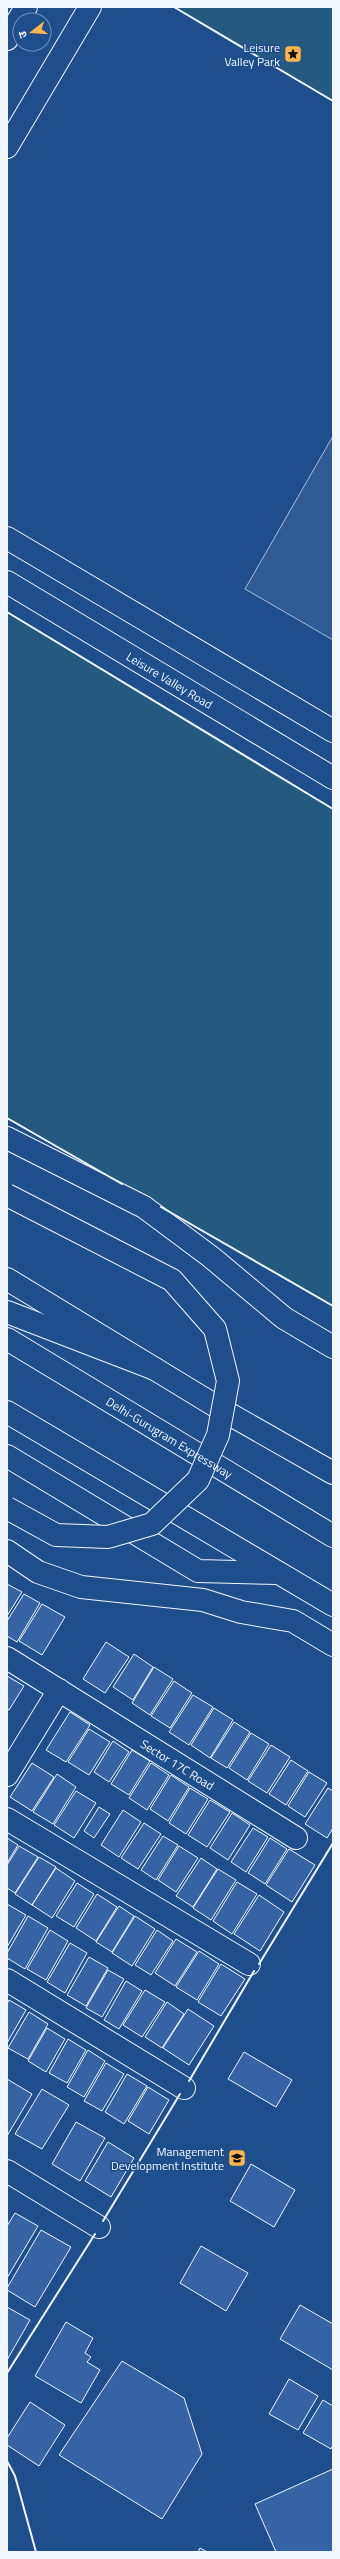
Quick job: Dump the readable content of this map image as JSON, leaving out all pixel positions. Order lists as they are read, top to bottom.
{
  "streets": {
    "main road": ["Leisure Valley Road", "Delhi-Gurugram Expressway", "Sector 17C Road"]
  },
  "places": {
    "place": ["Leisure Valley Park"],
    "school or university": ["Management Development Institute"]
  },
  "north": "left"
}
